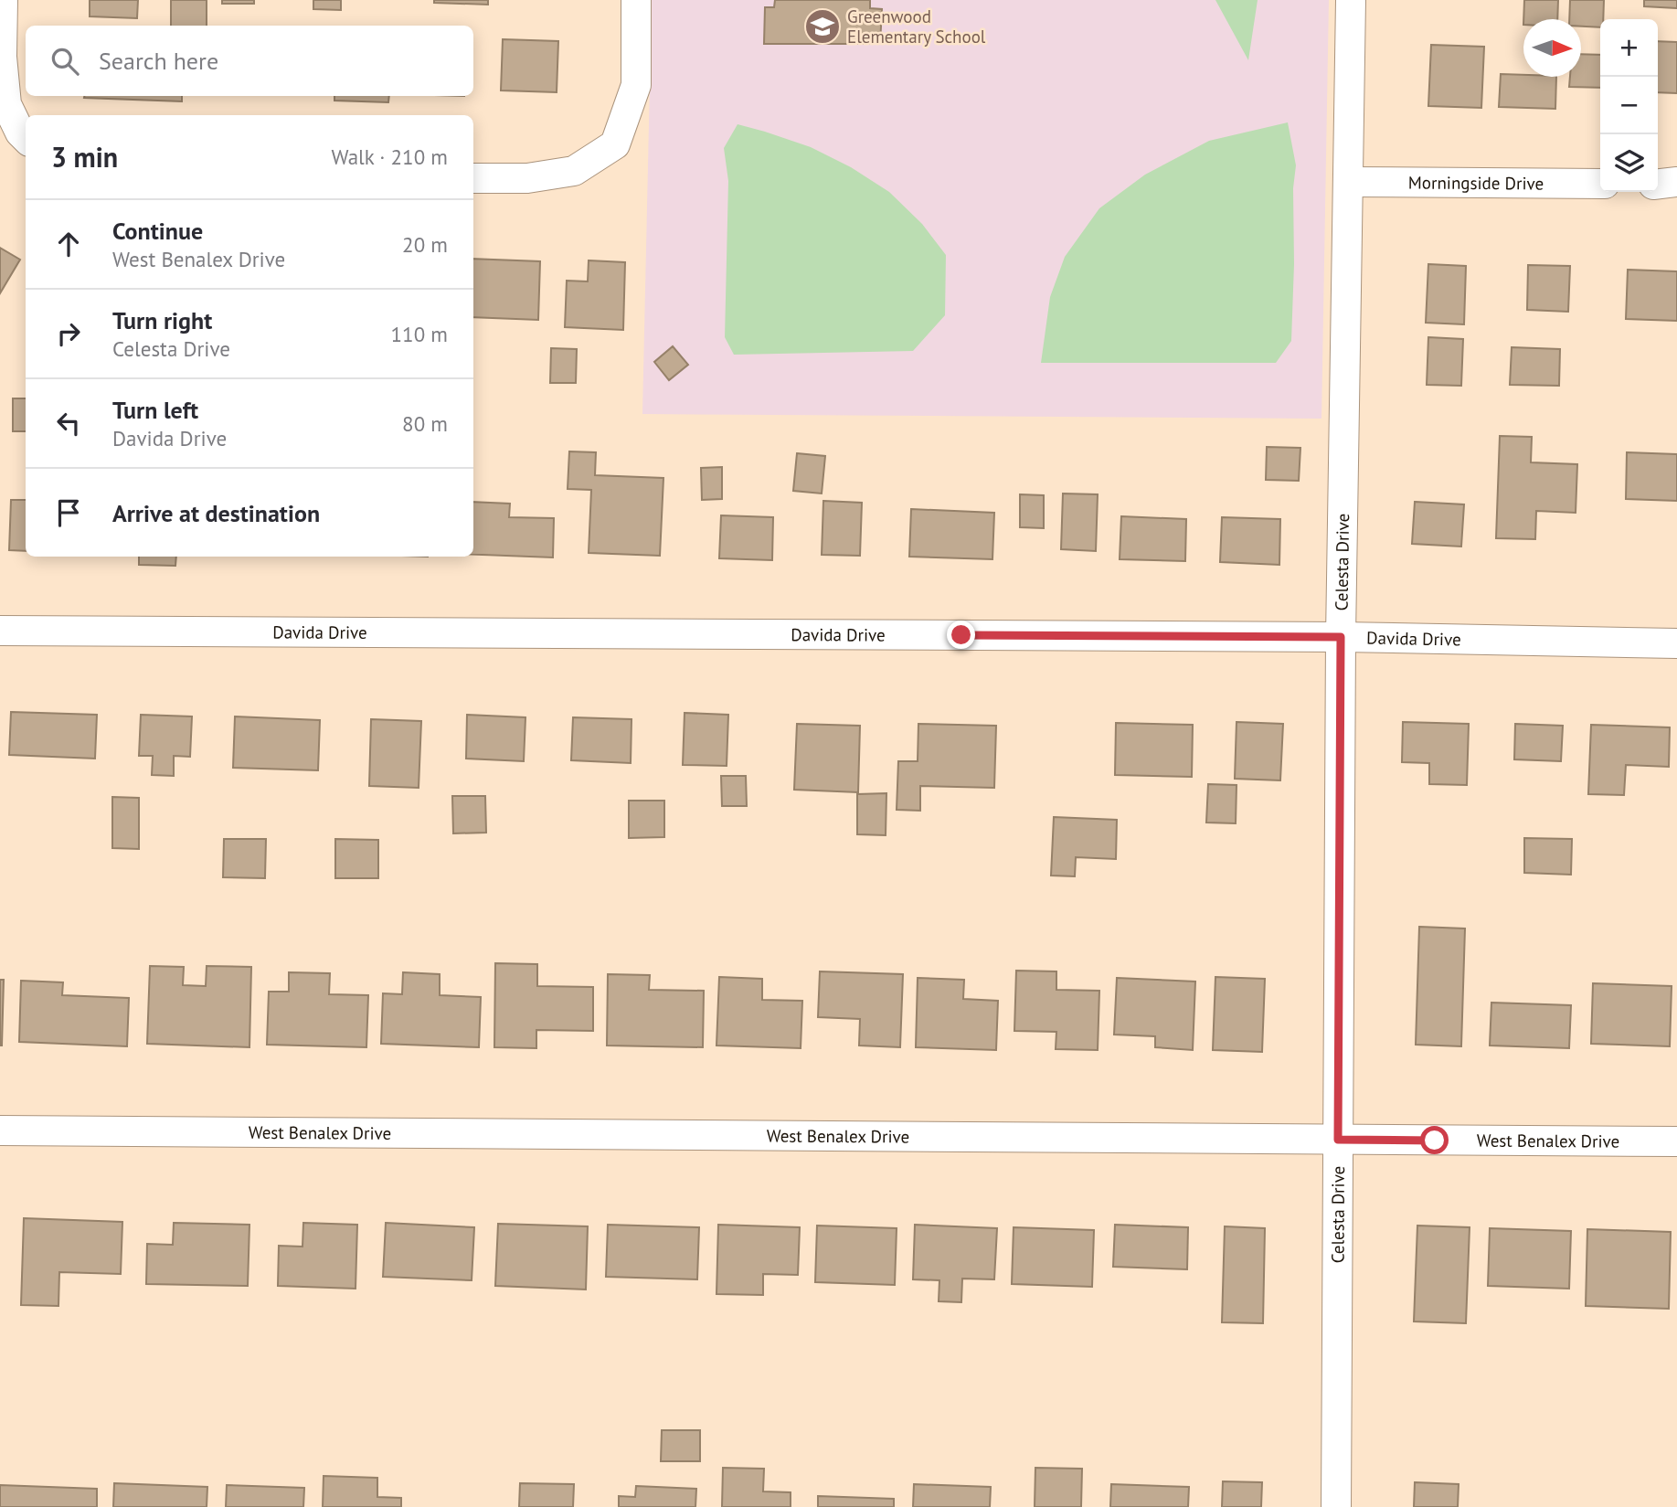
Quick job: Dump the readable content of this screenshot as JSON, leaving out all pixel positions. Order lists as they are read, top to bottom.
{
  "streets": {
    "street": [
      "Morningside Drive",
      "Celesta Drive",
      "Davida Drive",
      "West Benalex Drive"
    ]
  },
  "crossings": [
    ["Morningside Drive", "Celesta Drive"],
    ["Celesta Drive", "Davida Drive"],
    ["Celesta Drive", "West Benalex Drive"]
  ],
  "places": {
    "school or university": ["Greenwood Elementary School"]
  },
  "north": "right",
  "page": {
    "map_buttons": ["+", "−"],
    "search": "Search here",
    "heading": ["3 min", "Walk · 210 m"],
    "list": [
      ["Continue", "West Benalex Drive", "20 m"],
      ["Turn right", "Celesta Drive", "110 m"],
      ["Turn left", "Davida Drive", "80 m"],
      "Arrive at destination"
    ]
  }
}
